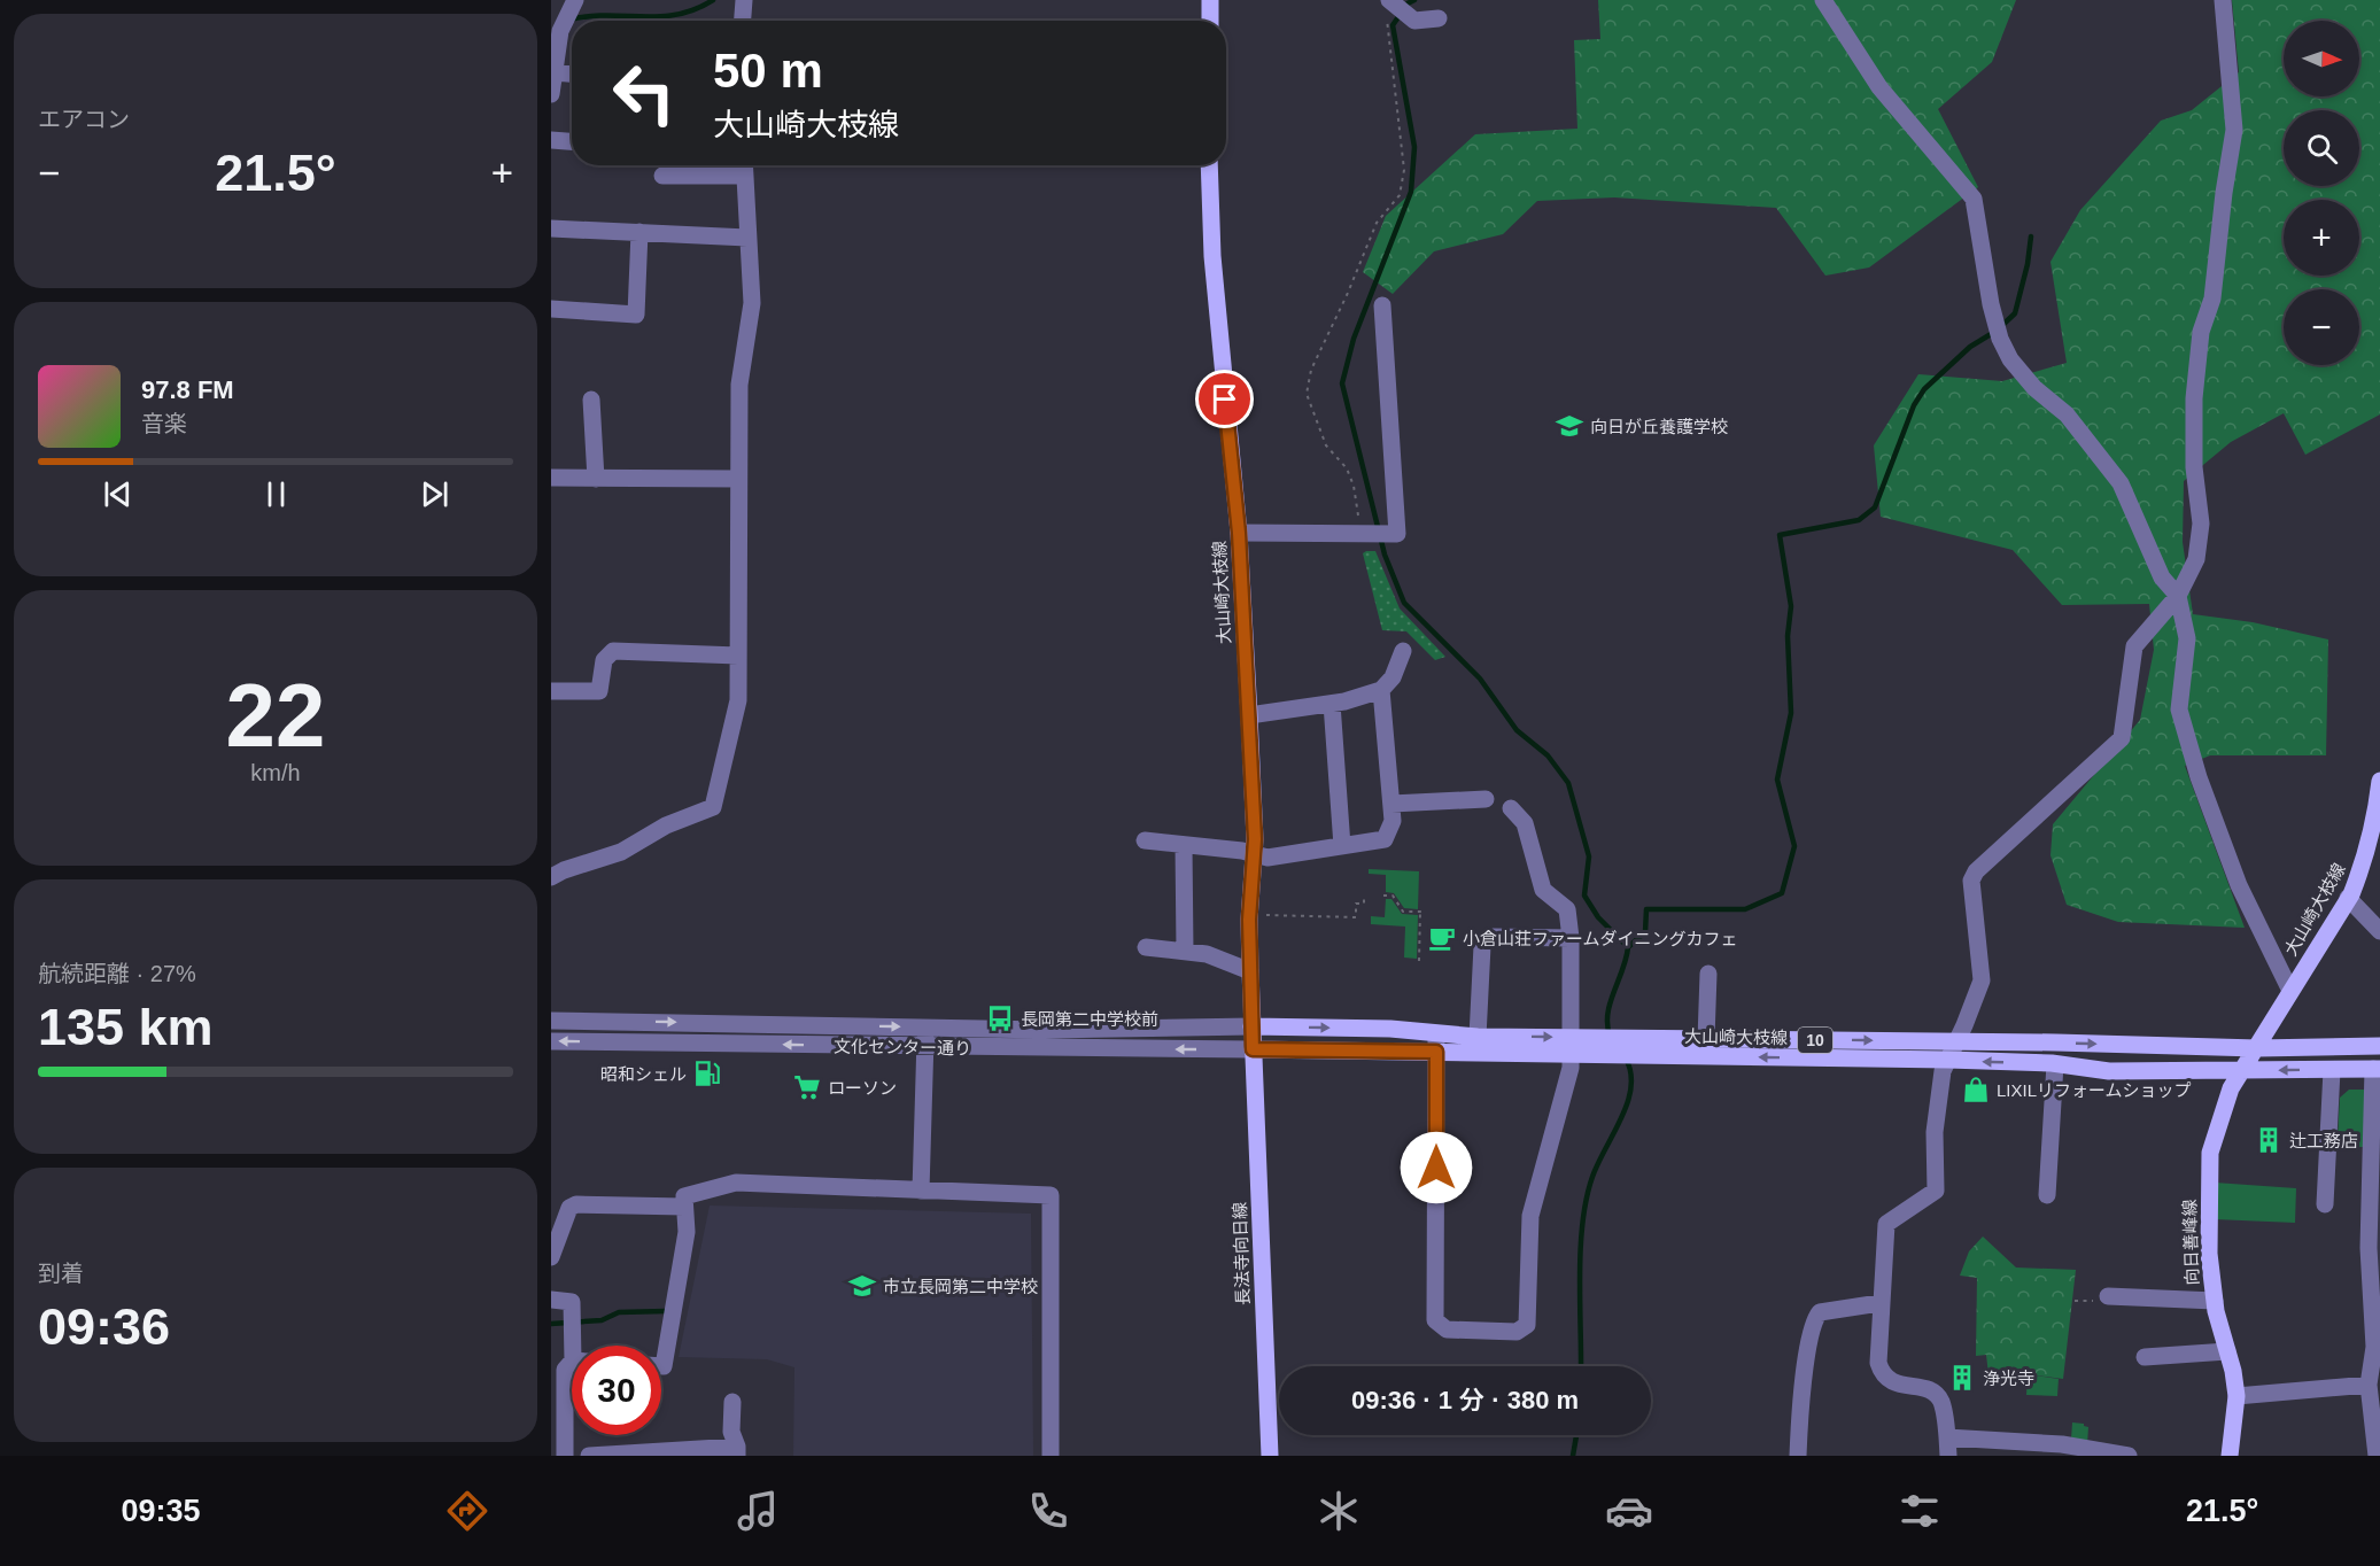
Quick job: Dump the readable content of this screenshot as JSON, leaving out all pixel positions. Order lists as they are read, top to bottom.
{
  "streets": {
    "main road": [
      "大山崎大枝線",
      "10",
      "向日善峰線",
      "長法寺向日線"
    ],
    "street": ["文化センター通り"]
  },
  "crossings": [
    ["大山崎大枝線", "文化センター通り"],
    ["大山崎大枝線", "向日善峰線"],
    ["大山崎大枝線", "長法寺向日線"],
    ["文化センター通り", "長法寺向日線"]
  ],
  "places": {
    "school or university": ["向日が丘養護学校", "市立長岡第二中学校"],
    "cafe": ["小倉山荘ファームダイニングカフェ"],
    "bus stop": ["長岡第二中学校前"],
    "fuel station": ["昭和シェル"],
    "supermarket": ["ローソン"],
    "shop": ["LIXILリフォームショップ"],
    "building": ["辻工務店", "浄光寺"]
  },
  "north": "right",
  "page": {
    "tile": [
      "エアコン",
      ["22", "km/h"],
      ["航続距離 · 27%", "135 km"],
      ["到着", "09:36"]
    ],
    "map_buttons": ["+", "−"],
    "turn": ["50 m", "大山崎大枝線"],
    "heat": ["−", "21.5°", "+"],
    "song": ["97.8 FM", "音楽"],
    "limit": "30",
    "trip": "09:36 · 1 分 · 380 m",
    "tabs": ["09:35", "21.5°"]
  }
}
